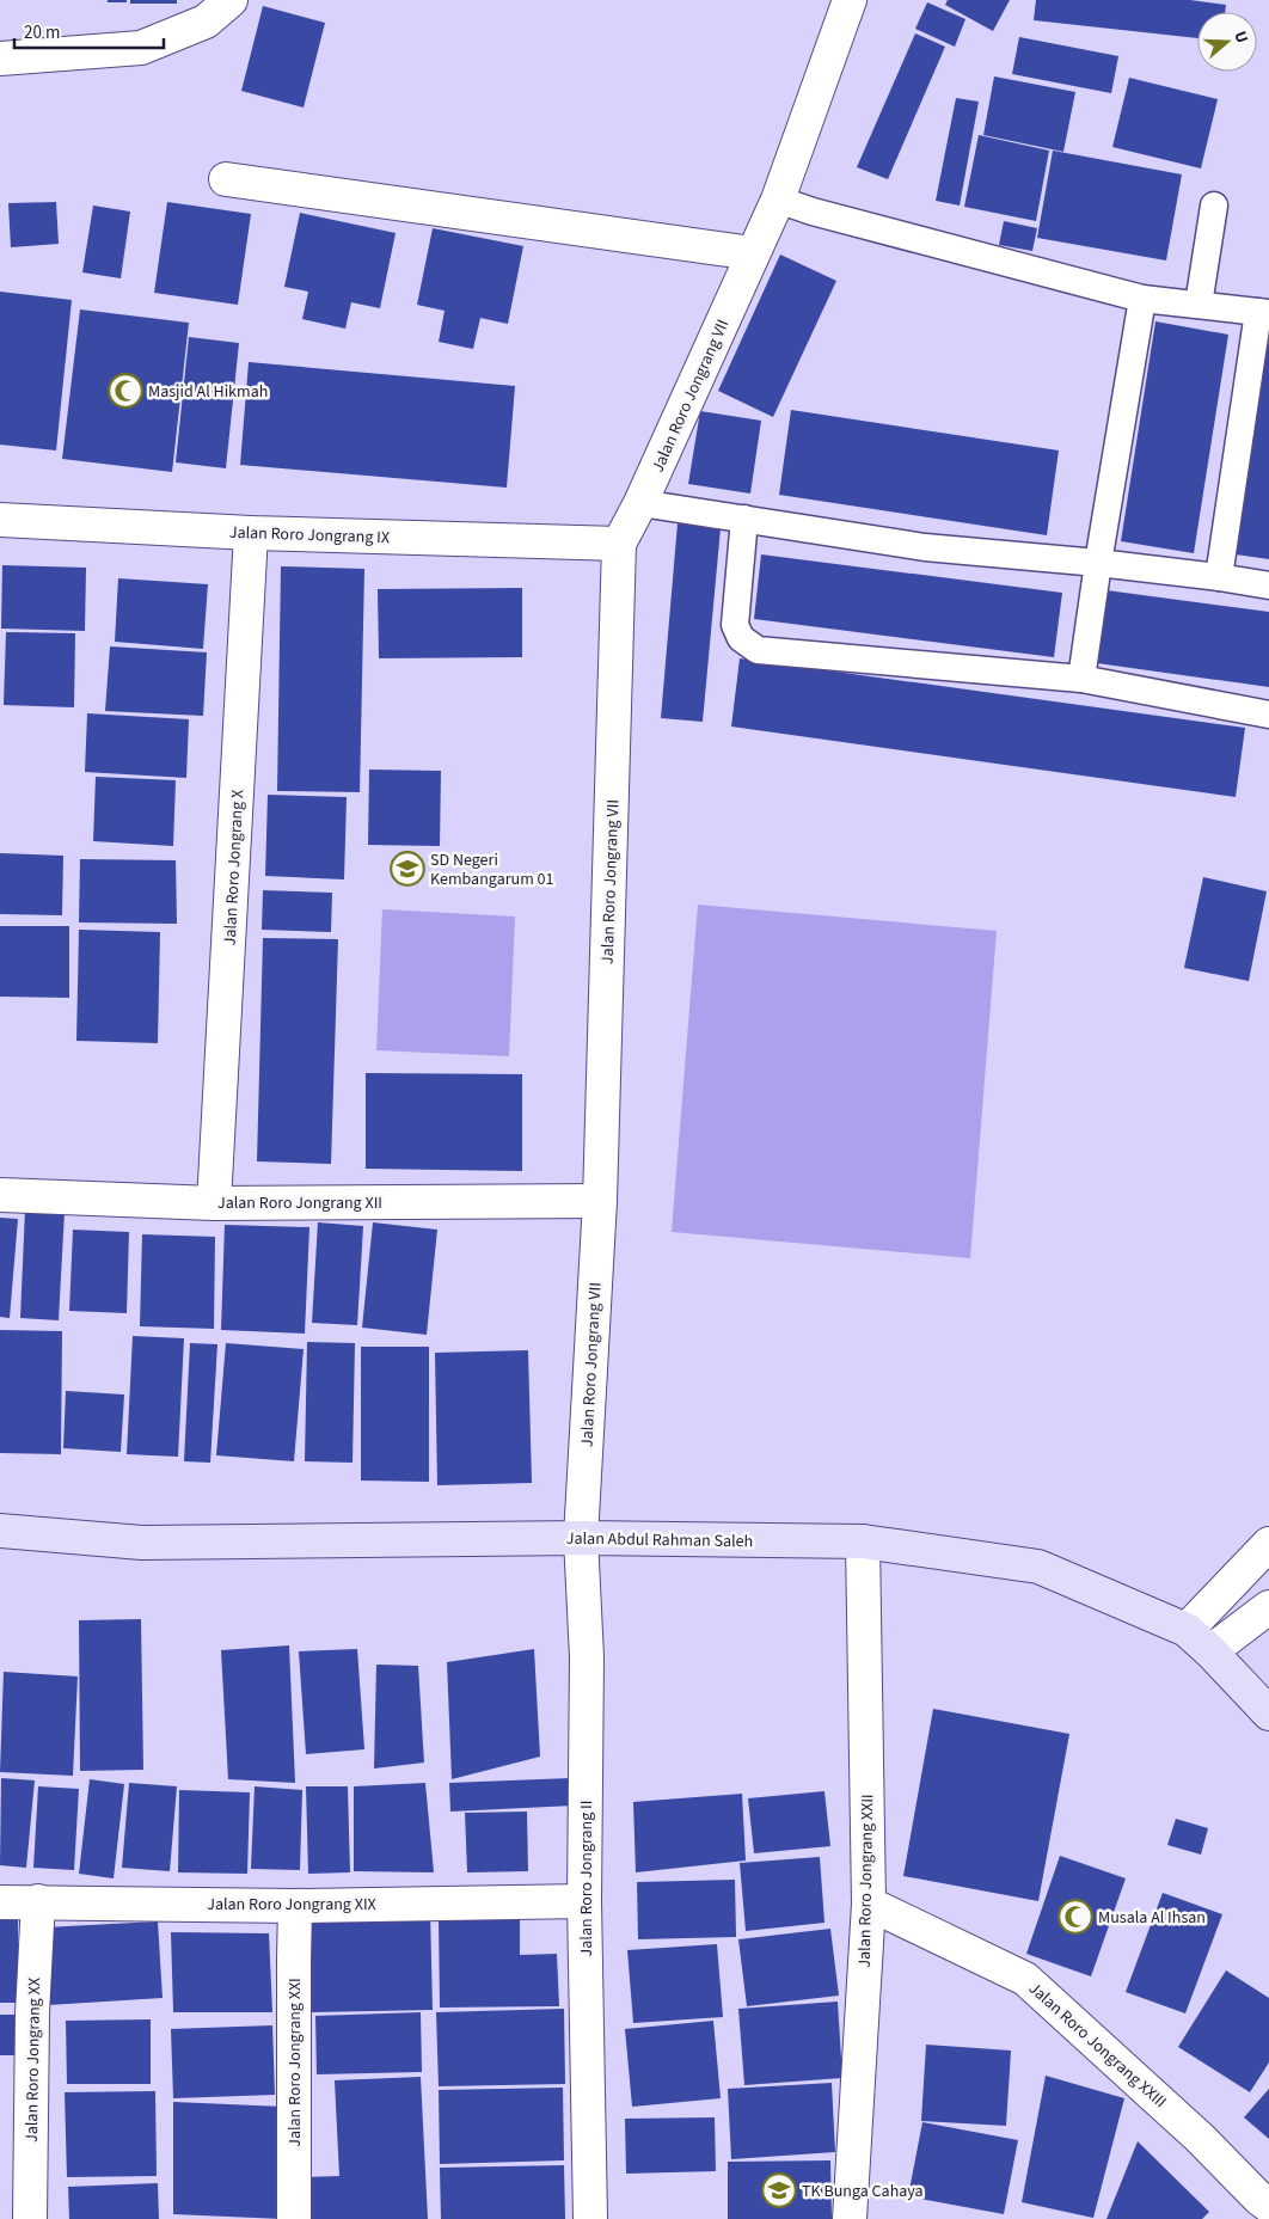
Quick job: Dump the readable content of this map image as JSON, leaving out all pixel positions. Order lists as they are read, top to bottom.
{
  "streets": {
    "street": [
      "Jalan Roro Jongrang VII",
      "Jalan Roro Jongrang IX",
      "Jalan Roro Jongrang X",
      "Jalan Roro Jongrang XII",
      "Jalan Abdul Rahman Saleh",
      "Jalan Roro Jongrang II",
      "Jalan Roro Jongrang XXII",
      "Jalan Roro Jongrang XIX",
      "Jalan Roro Jongrang XXIII",
      "Jalan Roro Jongrang XX",
      "Jalan Roro Jongrang XXI"
    ]
  },
  "crossings": [
    ["Jalan Roro Jongrang VII", "Jalan Roro Jongrang IX"],
    ["Jalan Roro Jongrang VII", "Jalan Roro Jongrang XII"],
    ["Jalan Roro Jongrang VII", "Jalan Abdul Rahman Saleh"],
    ["Jalan Roro Jongrang VII", "Jalan Roro Jongrang II"],
    ["Jalan Roro Jongrang IX", "Jalan Roro Jongrang X"],
    ["Jalan Roro Jongrang X", "Jalan Roro Jongrang XII"],
    ["Jalan Abdul Rahman Saleh", "Jalan Roro Jongrang II"],
    ["Jalan Abdul Rahman Saleh", "Jalan Roro Jongrang XXII"],
    ["Jalan Roro Jongrang II", "Jalan Roro Jongrang XIX"],
    ["Jalan Roro Jongrang XXII", "Jalan Roro Jongrang XXIII"],
    ["Jalan Roro Jongrang XIX", "Jalan Roro Jongrang XX"],
    ["Jalan Roro Jongrang XIX", "Jalan Roro Jongrang XXI"]
  ],
  "places": {
    "mosque": ["Masjid Al Hikmah", "Musala Al Ihsan"],
    "school or university": ["SD Negeri Kembangarum 01", "TK Bunga Cahaya"]
  },
  "scale_bar": "20 m",
  "north": "right"
}
